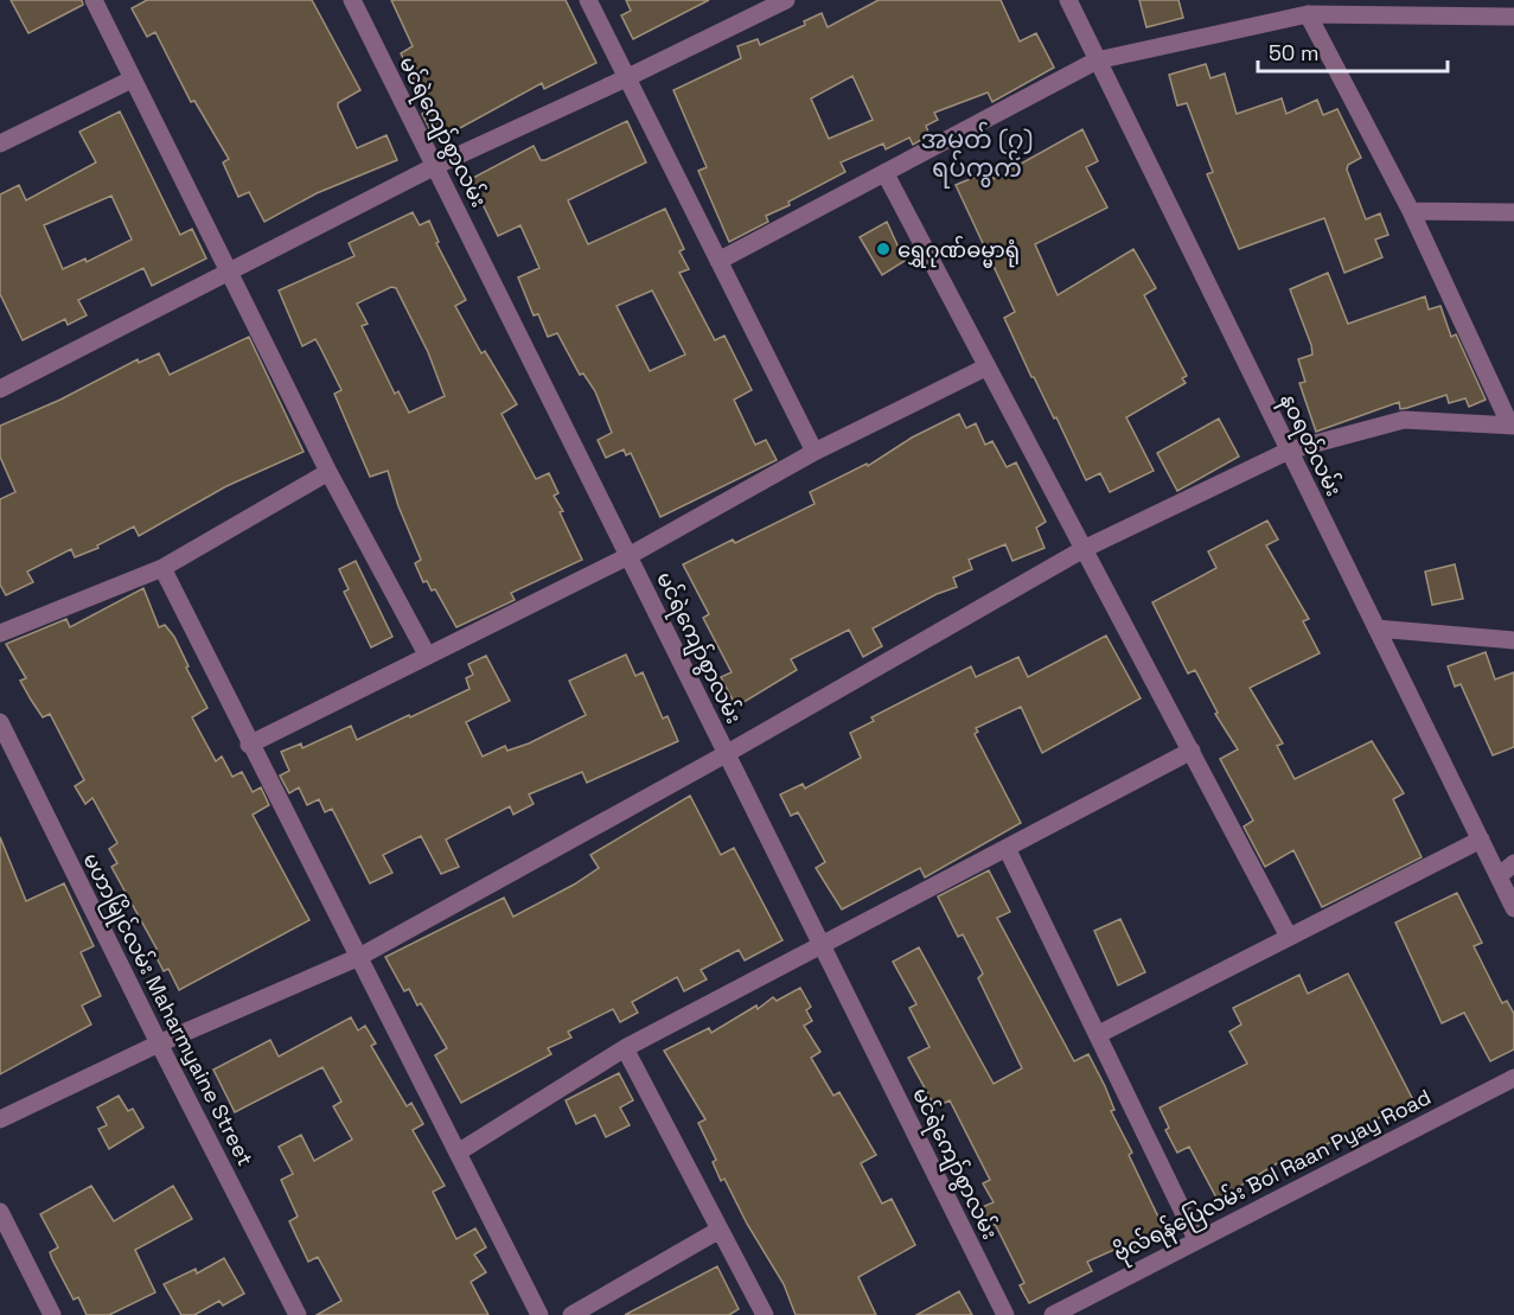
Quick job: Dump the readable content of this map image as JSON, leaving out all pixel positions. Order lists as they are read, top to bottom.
{
  "streets": {
    "street": [
      "မင်ရဲကျော်စွာလမ်း",
      "နဝရတ်လမ်း",
      "မဟာမြိုင်လမ်း Maharmyaine Street",
      "ဗိုလ်ရန်ပြေလမ်း Bol Raan Pyay Road"
    ]
  },
  "districts": ["အမှတ် (၇) ရပ်ကွက်"],
  "places": ["ရွှေဂုဏ်ဓမ္မာရုံ"],
  "scale_bar": "50 m"
}
